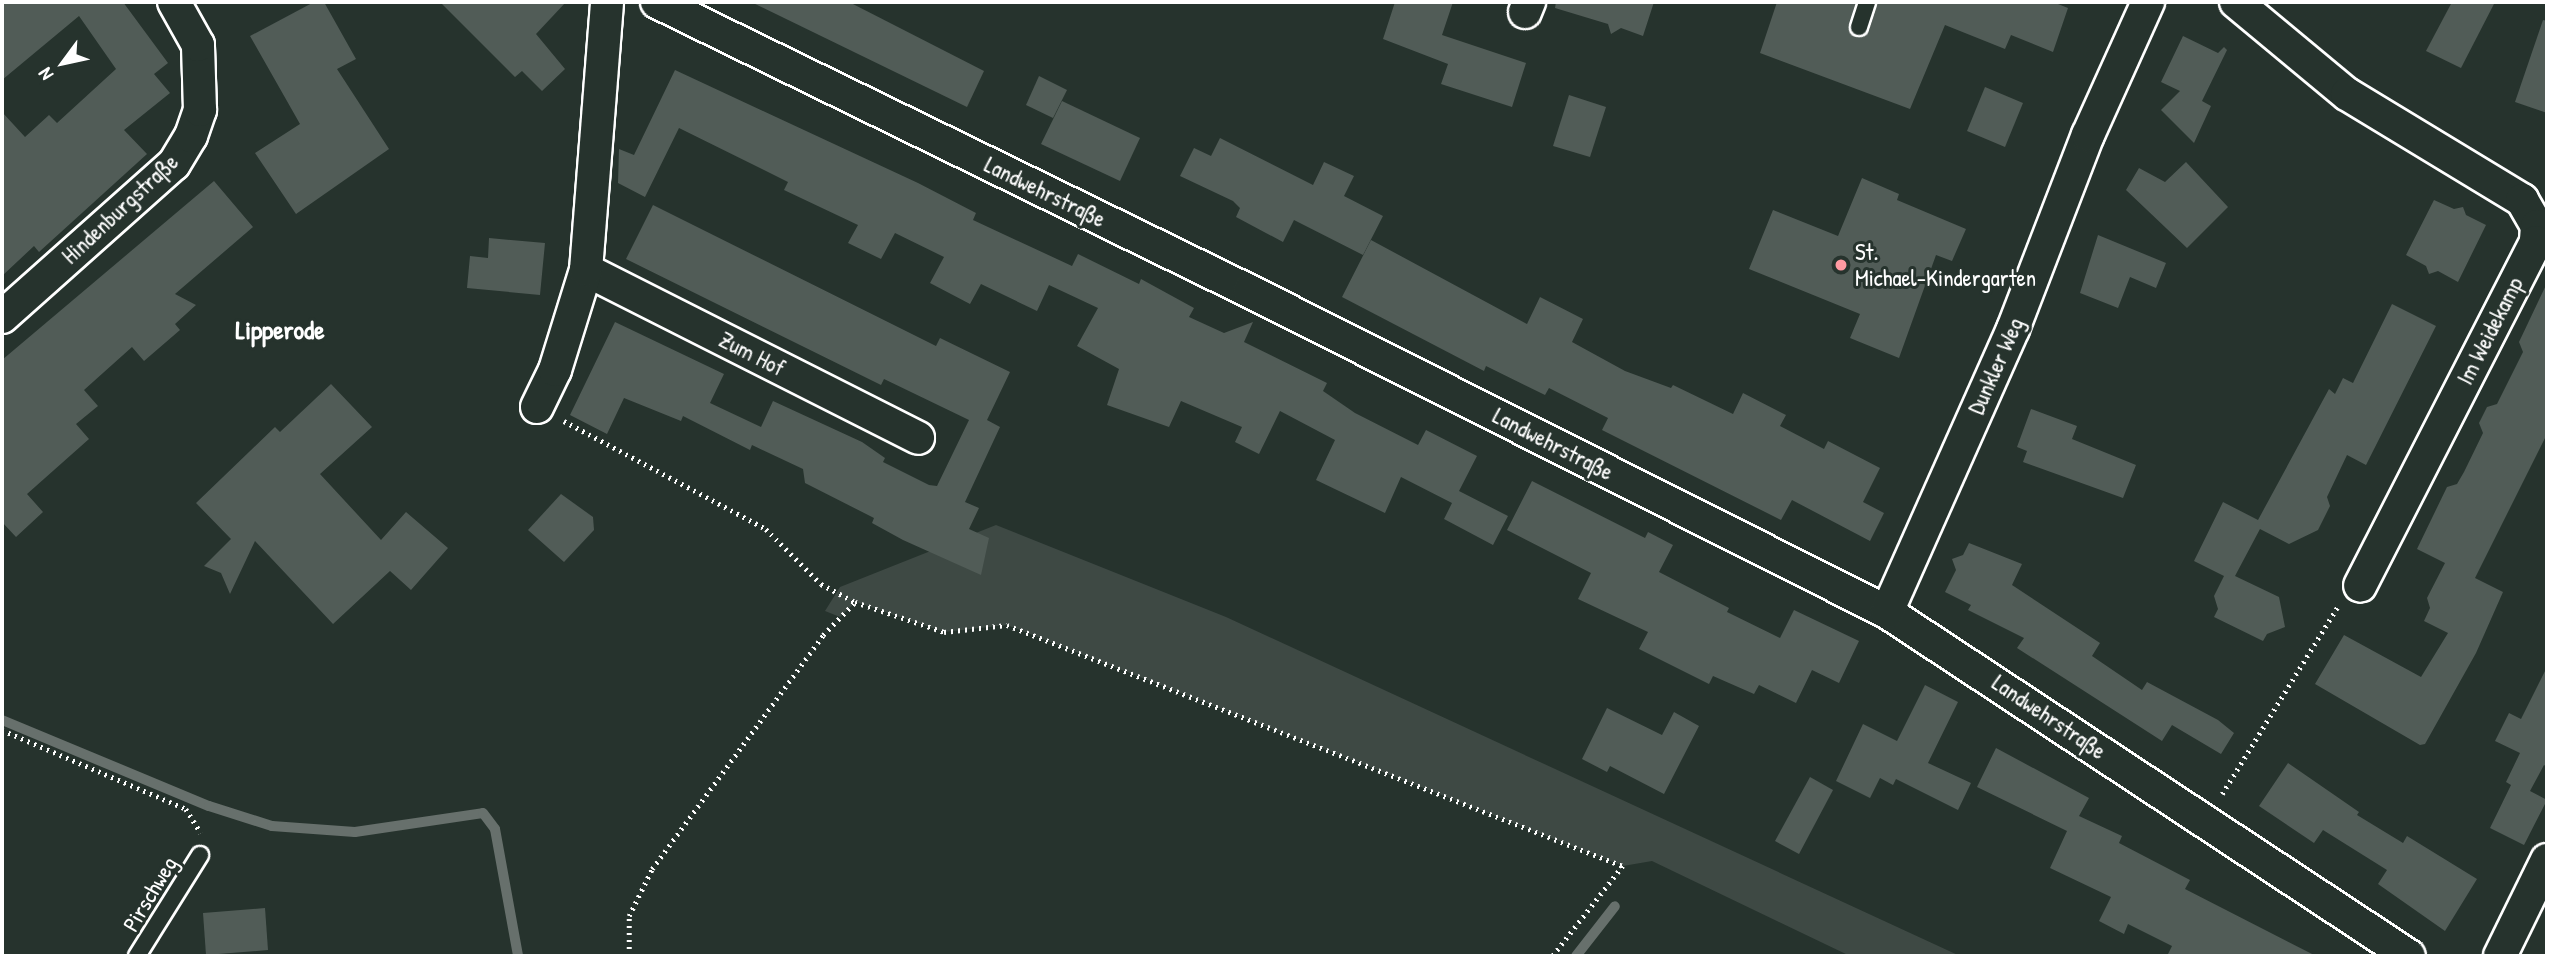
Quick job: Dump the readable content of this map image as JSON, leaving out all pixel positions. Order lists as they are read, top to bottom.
{
  "streets": {
    "street": [
      "Landwehrstraße",
      "Hindenburgstraße",
      "Im Weidekamp",
      "Zum Hof",
      "Dunkler Weg"
    ],
    "lane": ["Pirschweg"]
  },
  "crossings": [
    ["Landwehrstraße", "Dunkler Weg"]
  ],
  "districts": ["Lipperode"],
  "places": ["St. Michael-Kindergarten"],
  "north": "bottom left"
}
